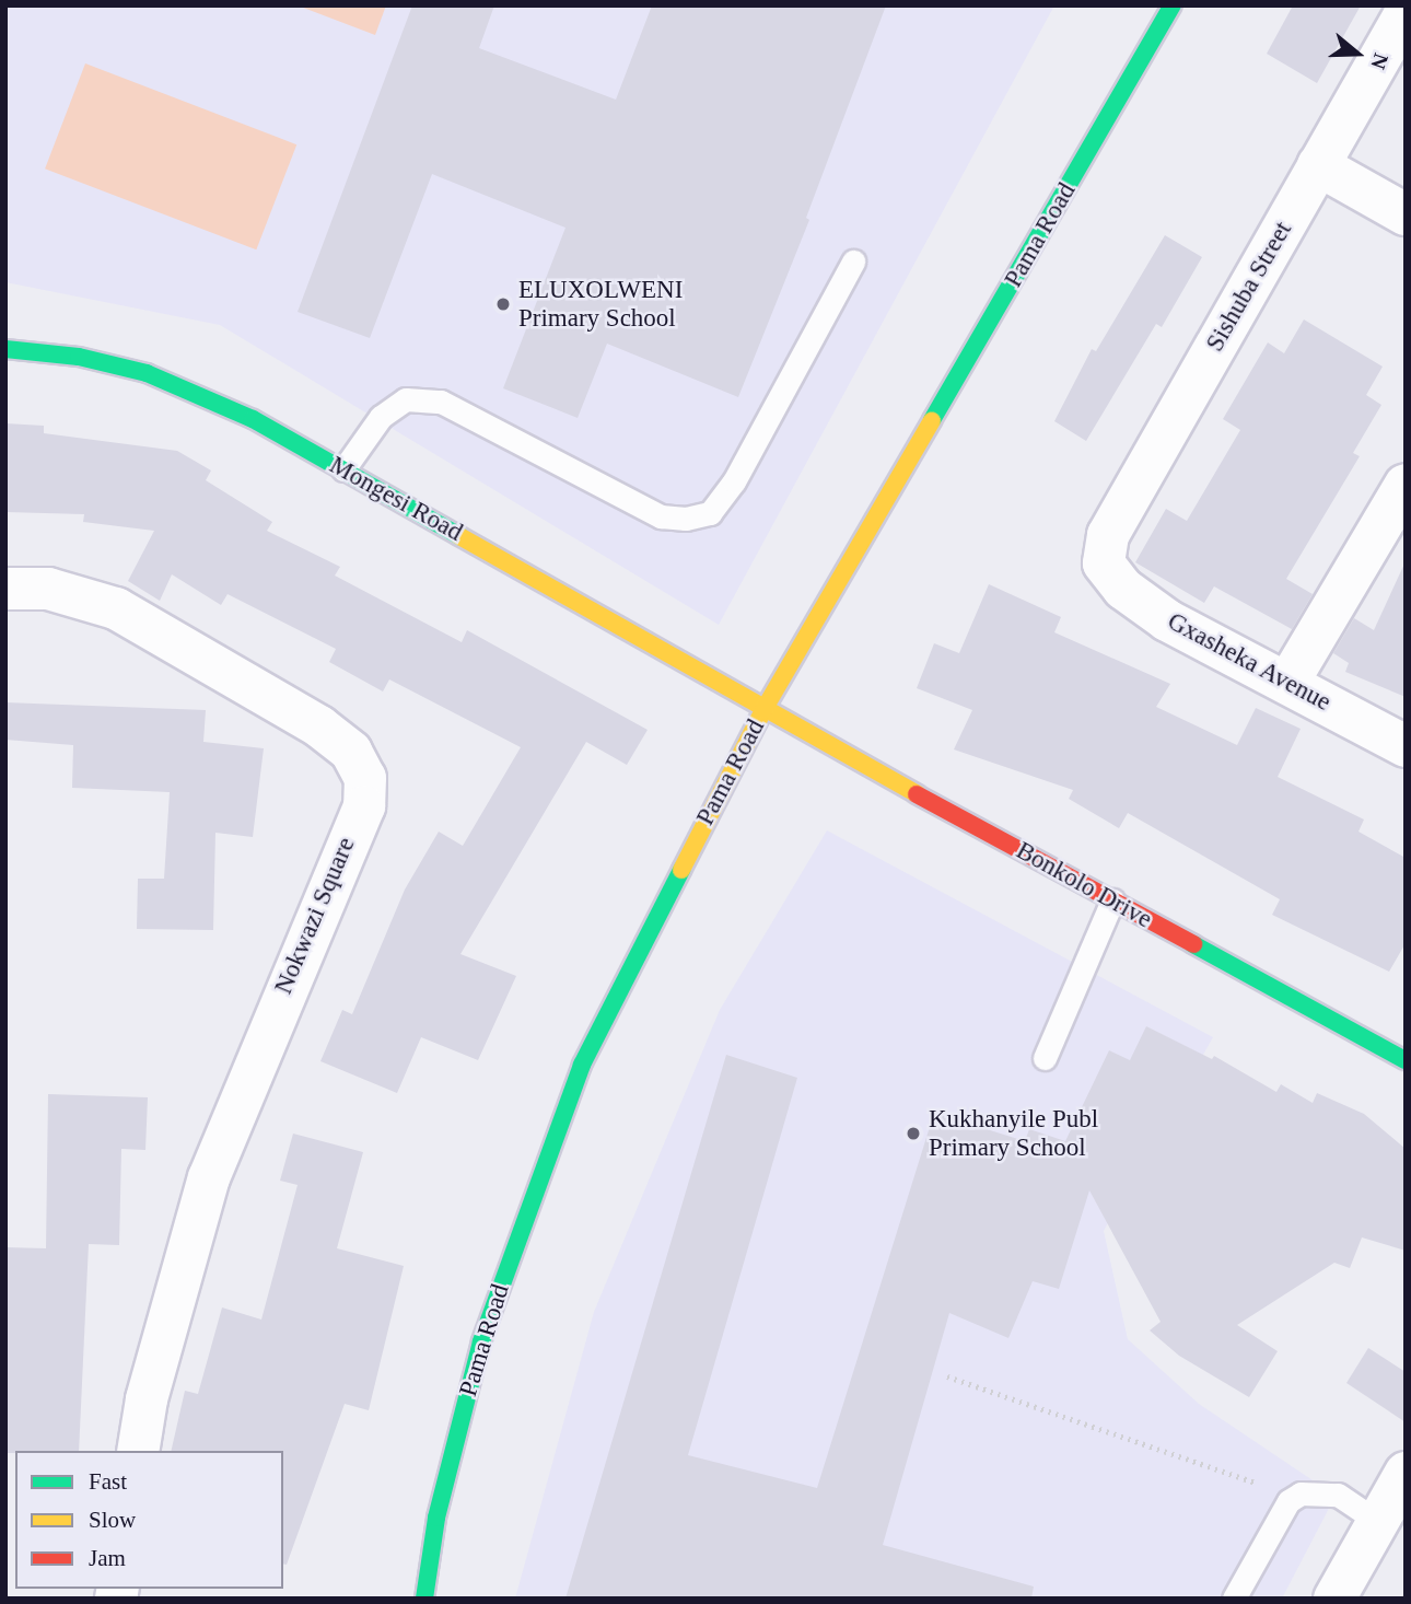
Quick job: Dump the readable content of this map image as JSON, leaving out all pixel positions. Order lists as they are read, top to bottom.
{
  "streets": {
    "street": [
      "Pama Road",
      "Sishuba Street",
      "Mongesi Road",
      "Gxasheka Avenue",
      "Bonkolo Drive",
      "Nokwazi Square"
    ]
  },
  "crossings": [
    ["Pama Road", "Mongesi Road"],
    ["Pama Road", "Bonkolo Drive"],
    ["Sishuba Street", "Gxasheka Avenue"],
    ["Mongesi Road", "Bonkolo Drive"]
  ],
  "places": ["ELUXOLWENI Primary School", "Kukhanyile Publ Primary School"],
  "legend": ["Fast", "Slow", "Jam"],
  "north": "right"
}
